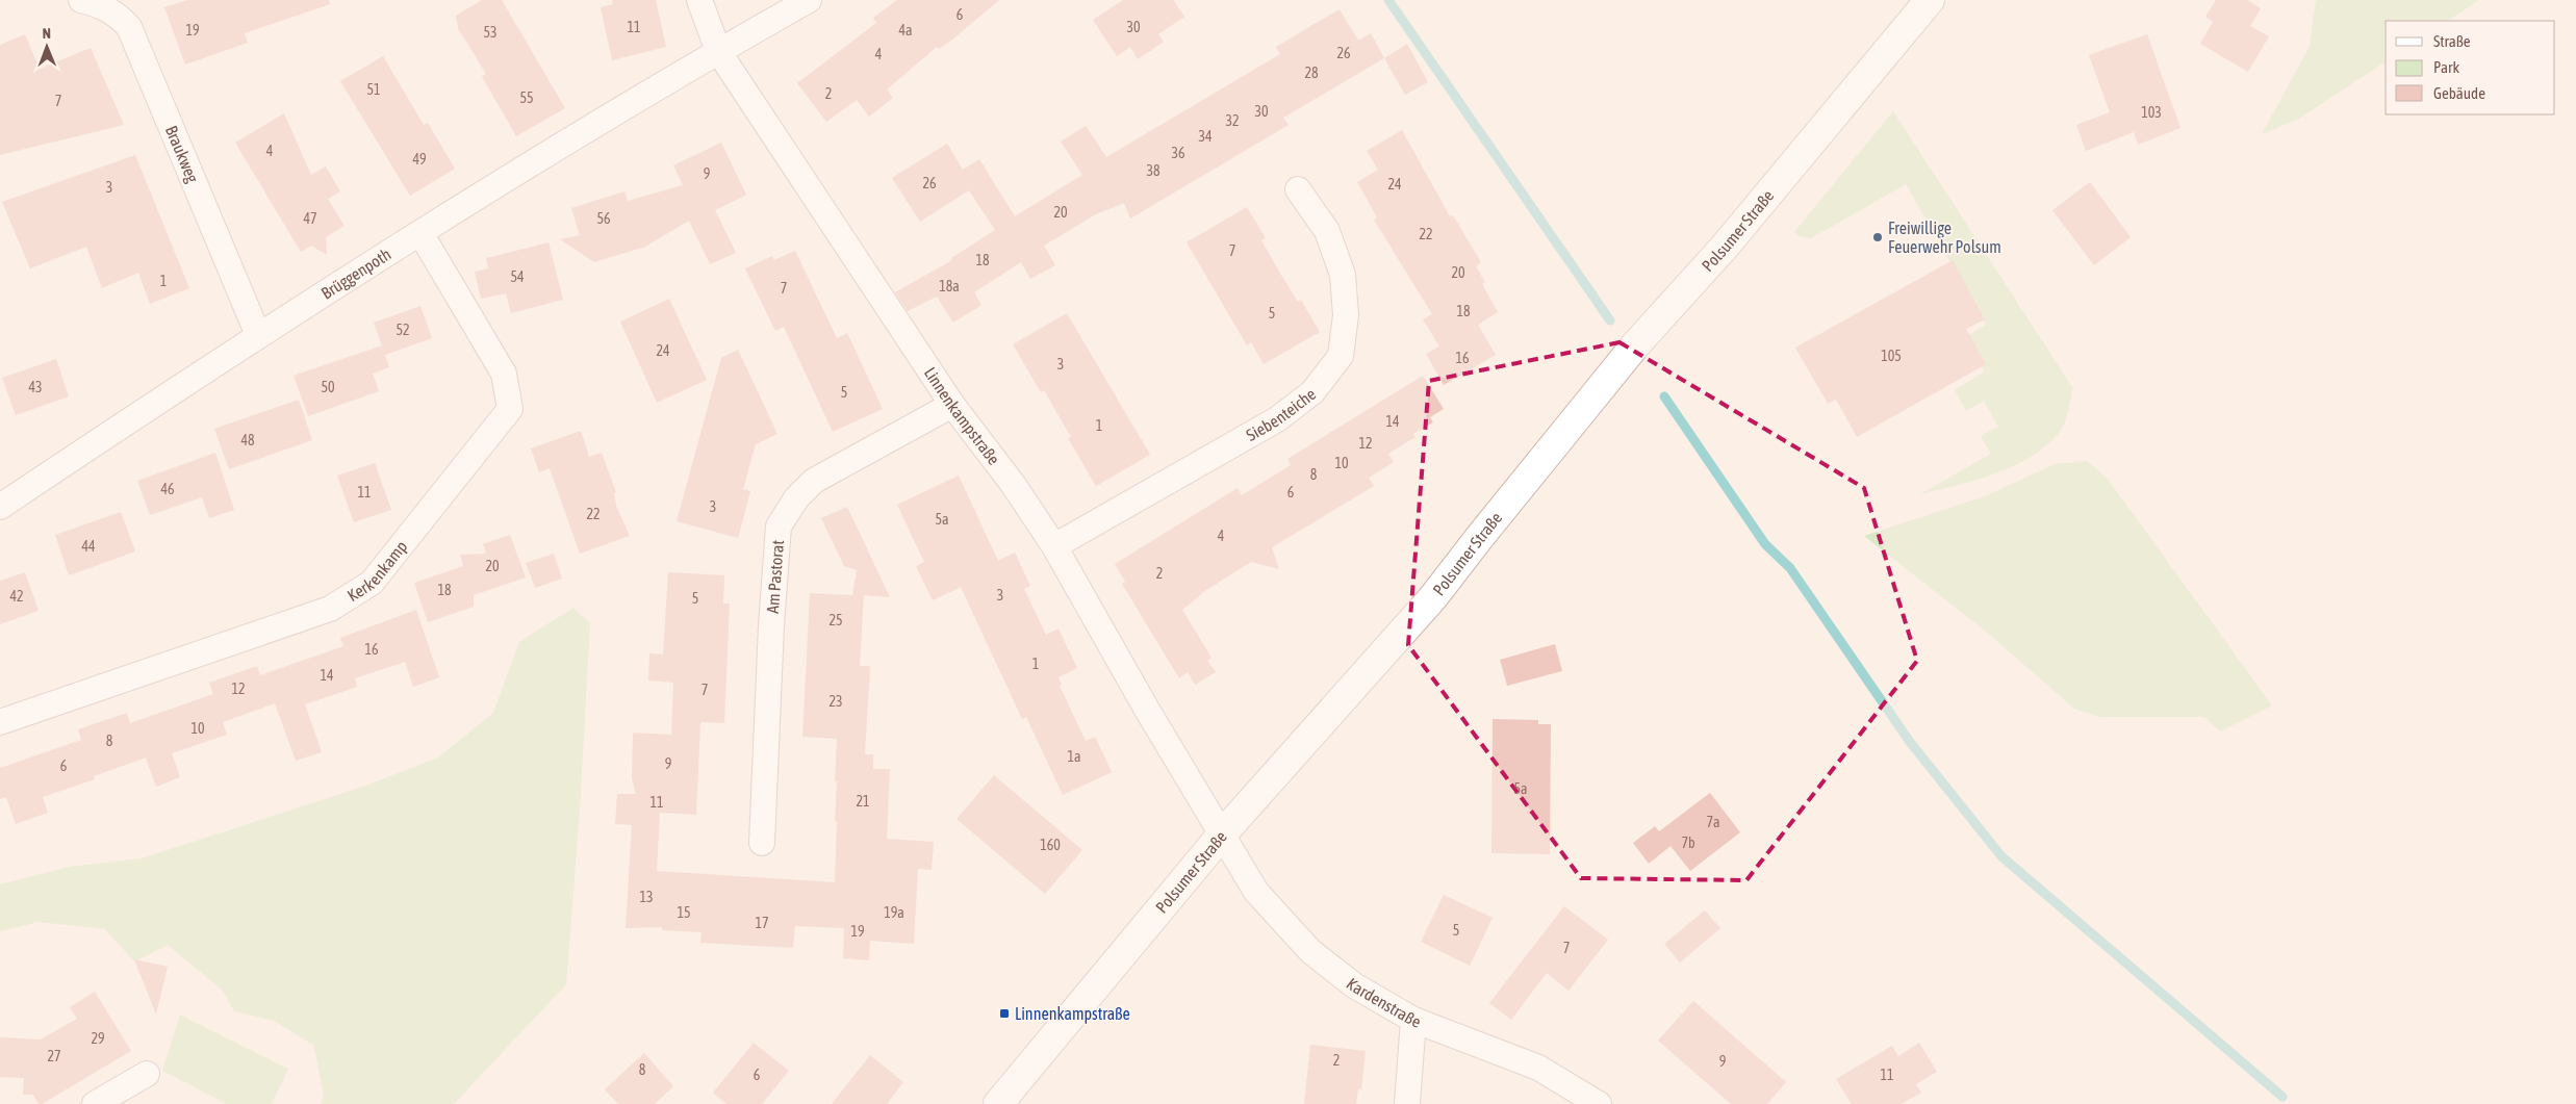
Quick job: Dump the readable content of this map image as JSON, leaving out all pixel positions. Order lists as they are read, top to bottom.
{
  "streets": {
    "main road": ["Polsumer Straße"],
    "street": [
      "Braukweg",
      "Brüggenpoth",
      "Siebenteiche",
      "Linnenkampstraße",
      "Kerkenkamp",
      "Am Pastorat",
      "Kardenstraße"
    ]
  },
  "crossings": [
    ["Braukweg", "Brüggenpoth"],
    ["Polsumer Straße", "Linnenkampstraße"],
    ["Polsumer Straße", "Kardenstraße"],
    ["Brüggenpoth", "Linnenkampstraße"],
    ["Brüggenpoth", "Kerkenkamp"],
    ["Siebenteiche", "Linnenkampstraße"],
    ["Linnenkampstraße", "Am Pastorat"],
    ["Linnenkampstraße", "Kardenstraße"]
  ],
  "places": {
    "other": ["Freiwillige Feuerwehr Polsum"],
    "transit": ["Linnenkampstraße"]
  },
  "house_numbers": [
    "6",
    "11",
    "30",
    "19",
    "4a",
    "53",
    "26",
    "4",
    "28",
    "51",
    "2",
    "55",
    "7",
    "30",
    "103",
    "32",
    "34",
    "4",
    "36",
    "49",
    "38",
    "9",
    "26",
    "24",
    "3",
    "20",
    "47",
    "56",
    "22",
    "7",
    "18",
    "20",
    "54",
    "1",
    "18a",
    "7",
    "18",
    "5",
    "52",
    "24",
    "105",
    "16",
    "3",
    "43",
    "50",
    "5",
    "14",
    "1",
    "48",
    "12",
    "10",
    "8",
    "46",
    "11",
    "6",
    "3",
    "22",
    "5a",
    "4",
    "44",
    "20",
    "2",
    "18",
    "3",
    "42",
    "5",
    "25",
    "16",
    "1",
    "14",
    "12",
    "7",
    "23",
    "10",
    "8",
    "1a",
    "9",
    "6",
    "5a",
    "21",
    "11",
    "7a",
    "7b",
    "160",
    "13",
    "15",
    "19a",
    "17",
    "5",
    "19",
    "7",
    "29",
    "27",
    "2",
    "9",
    "8",
    "6",
    "11"
  ],
  "legend": ["Straße", "Park", "Gebäude"],
  "north": "top"
}
